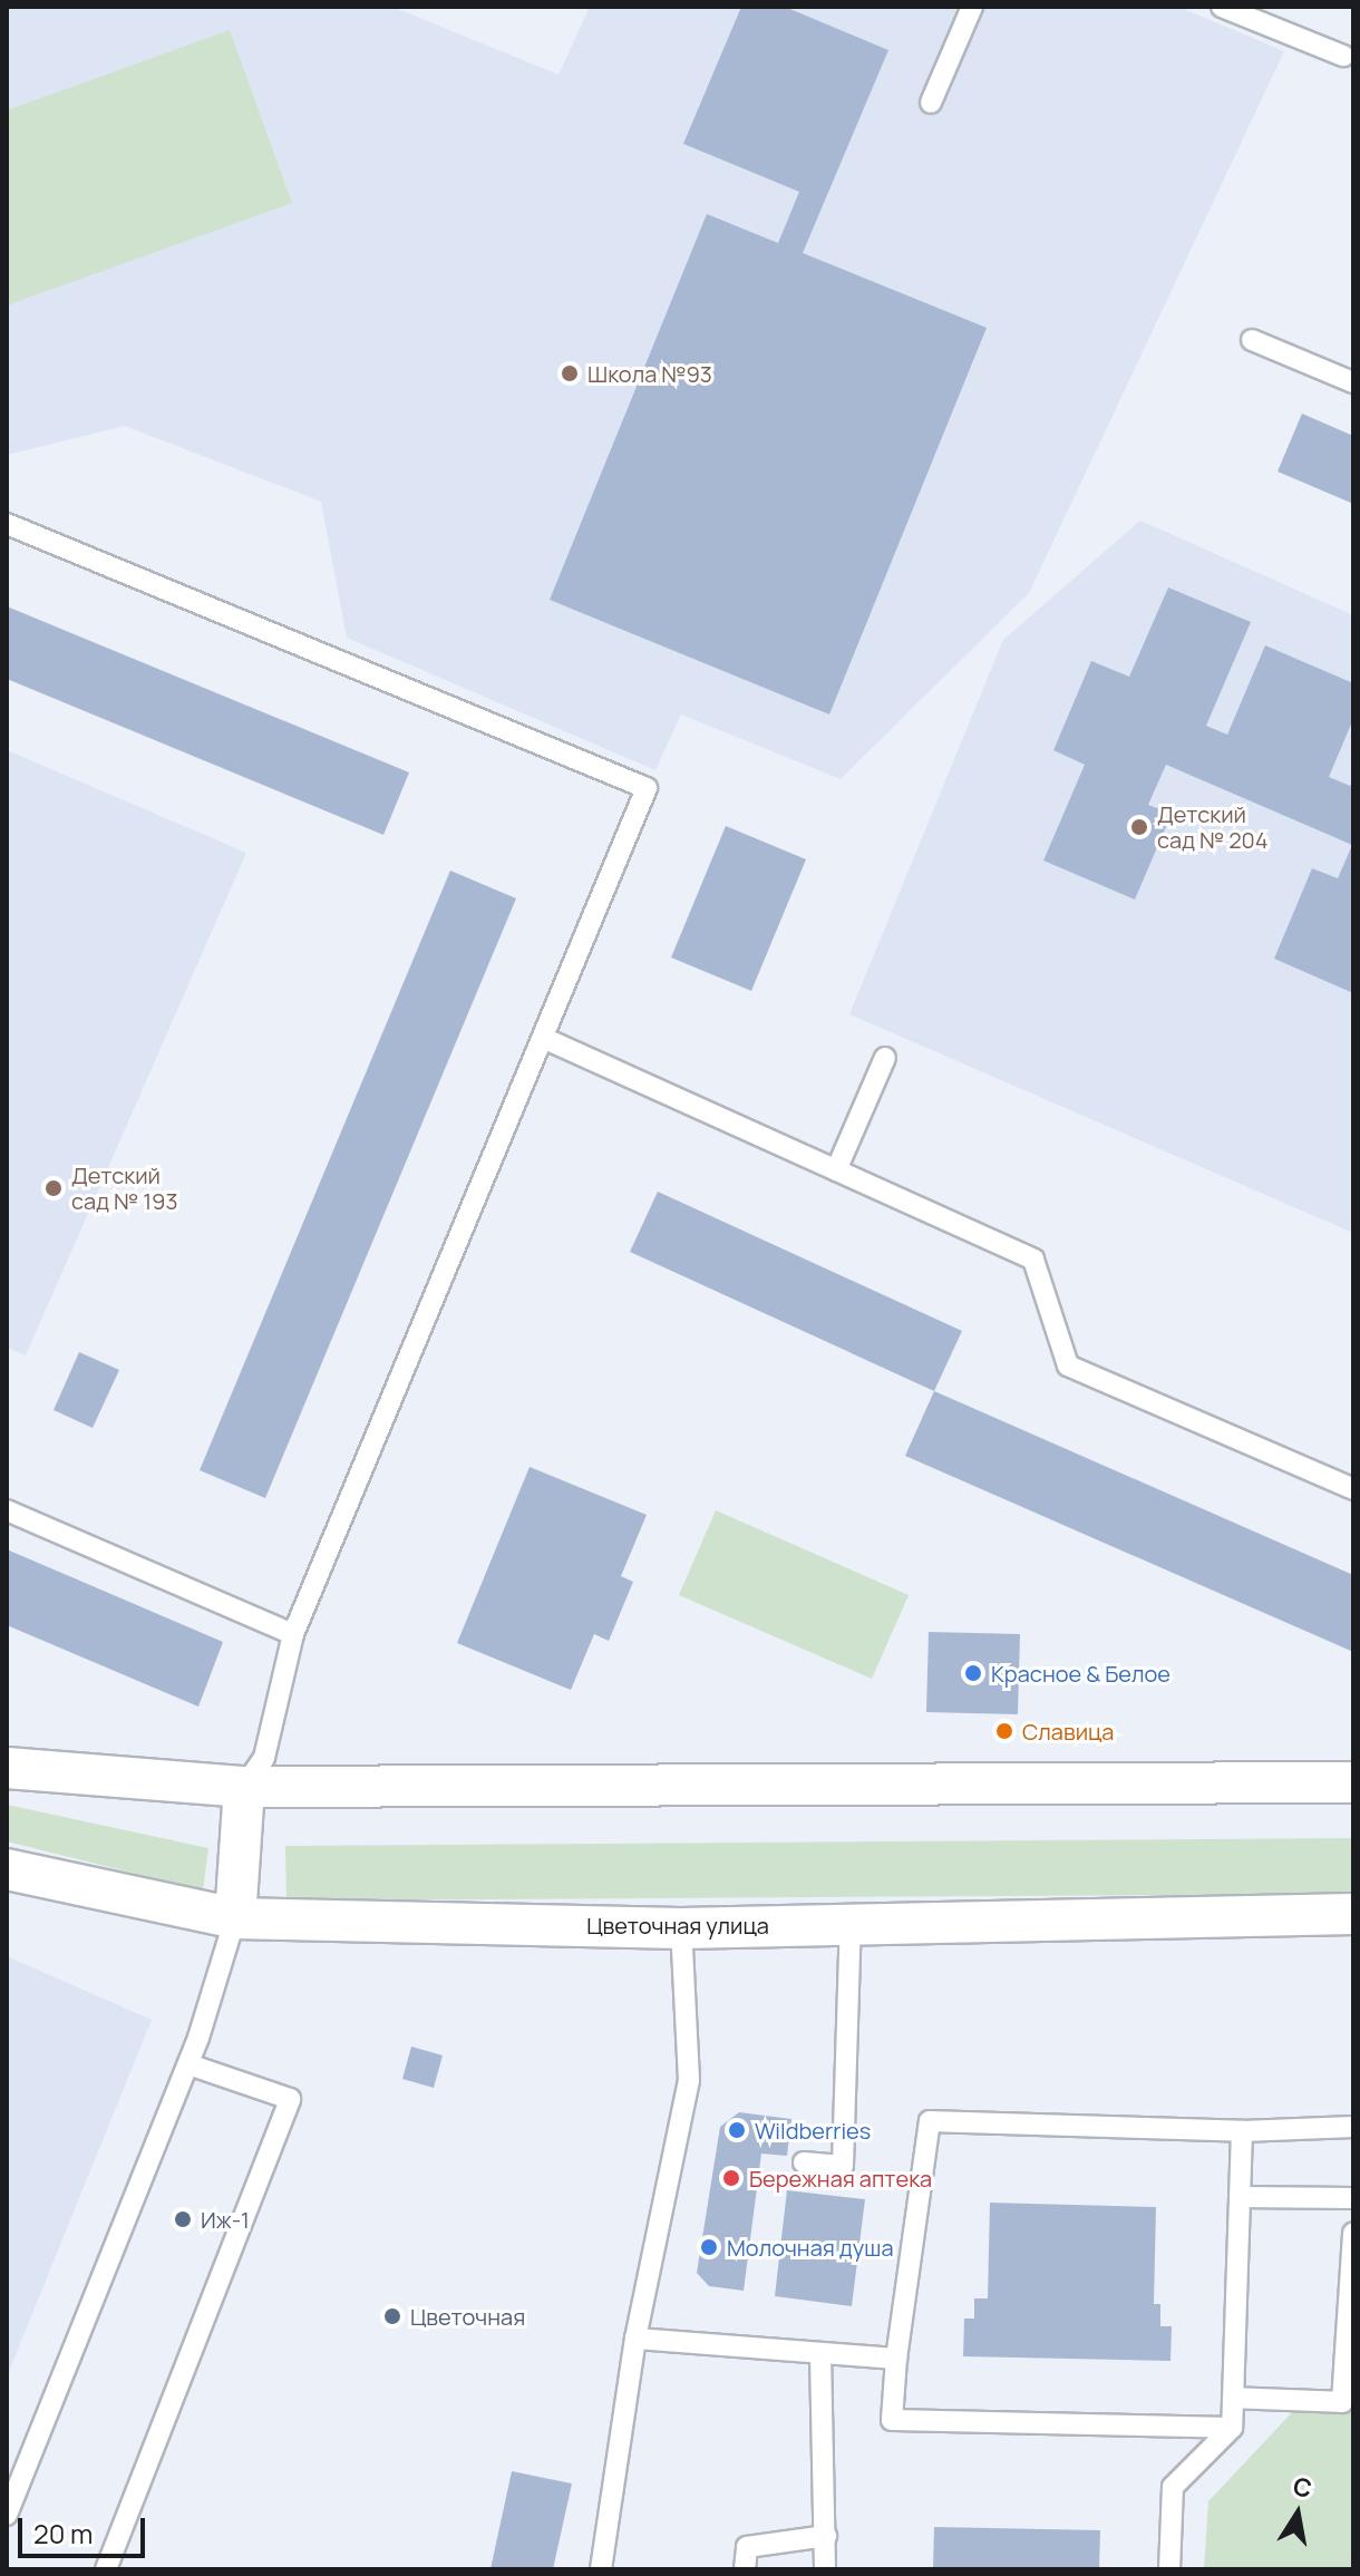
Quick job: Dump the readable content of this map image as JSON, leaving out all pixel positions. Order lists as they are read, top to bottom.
{
  "streets": {
    "street": ["Цветочная улица"]
  },
  "places": [
    "Школа №93",
    "Детский сад № 204",
    "Детский сад № 193",
    "Красное & Белое",
    "Славица",
    "Wildberries",
    "Бережная аптека",
    "Иж-1",
    "Молочная душа",
    "Цветочная"
  ],
  "scale_bar": "20 m",
  "north": "top"
}
